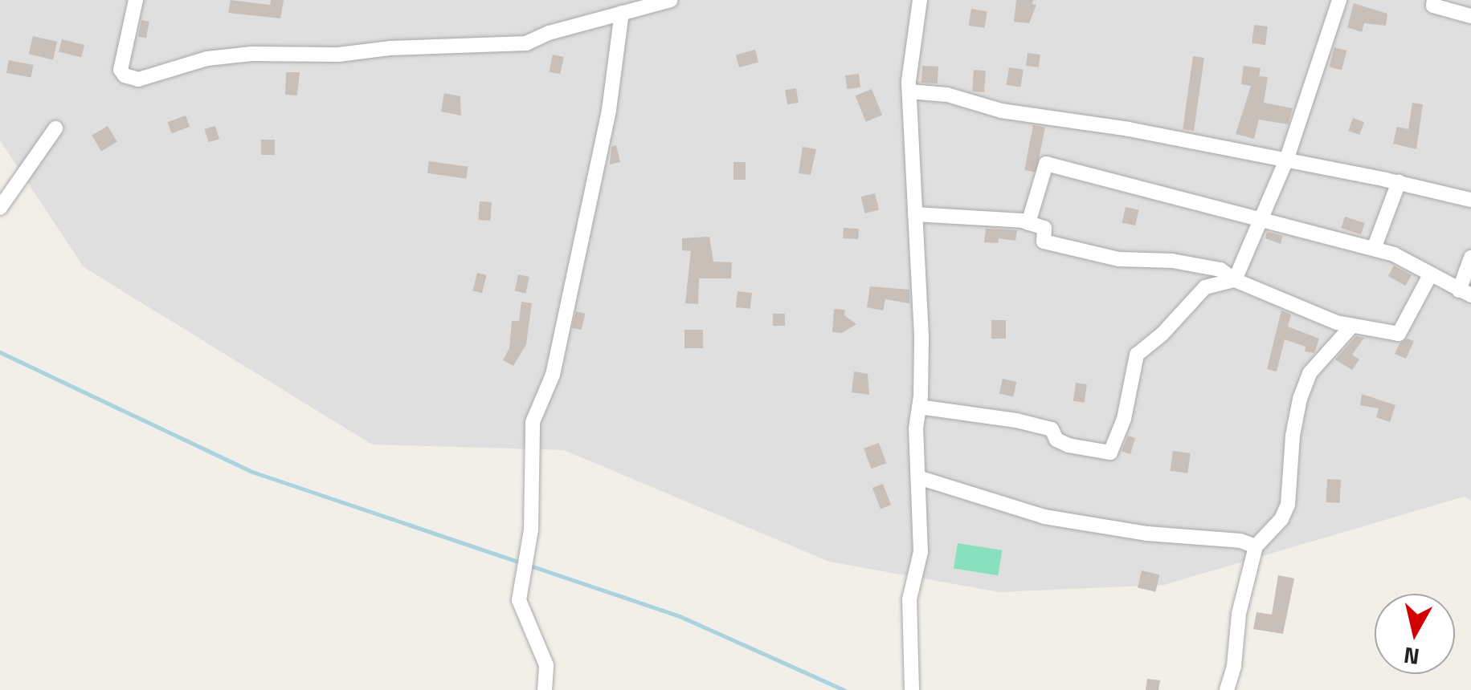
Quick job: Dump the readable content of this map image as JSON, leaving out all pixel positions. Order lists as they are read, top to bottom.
{
  "north": "bottom"
}
